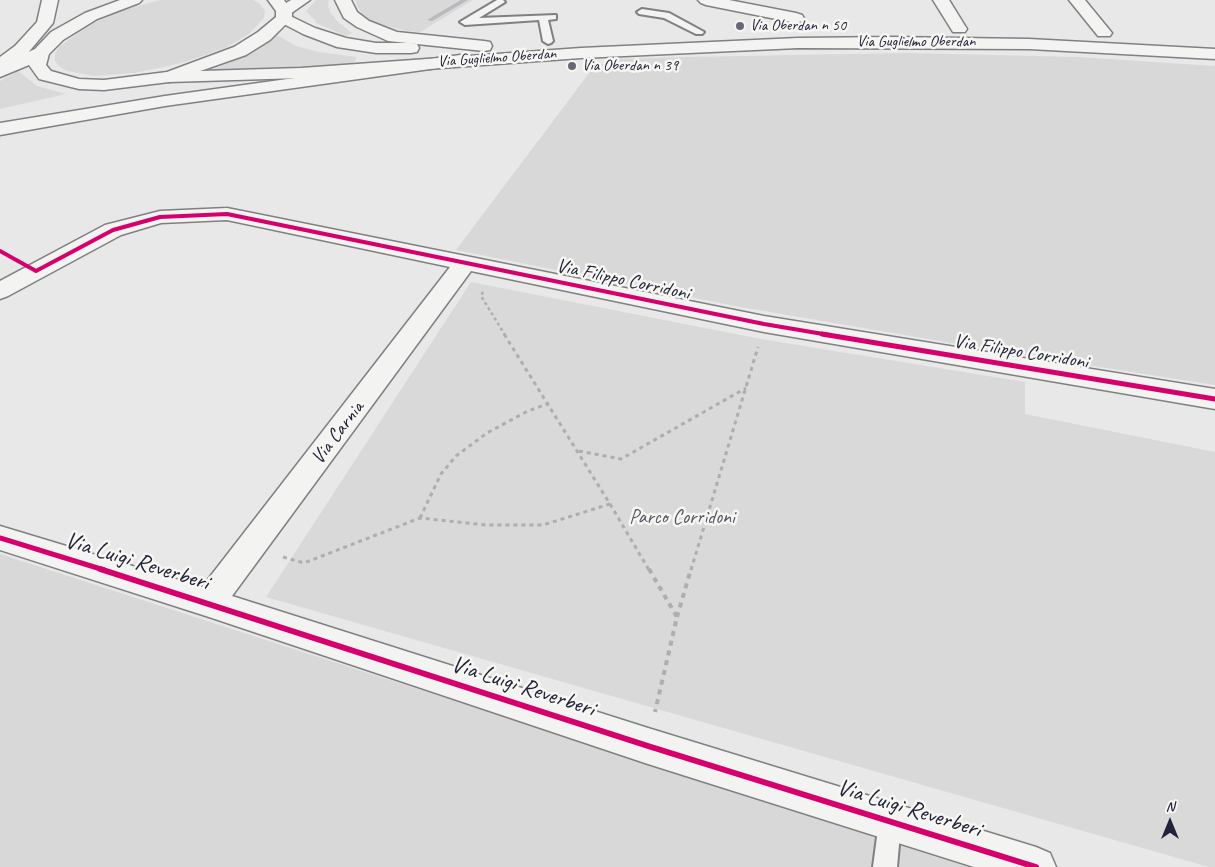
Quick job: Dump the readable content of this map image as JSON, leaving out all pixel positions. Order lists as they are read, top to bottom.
{
  "streets": {
    "main road": [
      "Via Guglielmo Oberdan",
      "Via Filippo Corridoni",
      "Via Carnia",
      "Via Luigi Reverberi"
    ]
  },
  "crossings": [
    ["Via Filippo Corridoni", "Via Carnia"],
    ["Via Carnia", "Via Luigi Reverberi"]
  ],
  "parks": ["Parco Corridoni"],
  "places": ["Via Oberdan n 50", "Via Oberdan n 39"],
  "north": "top"
}
